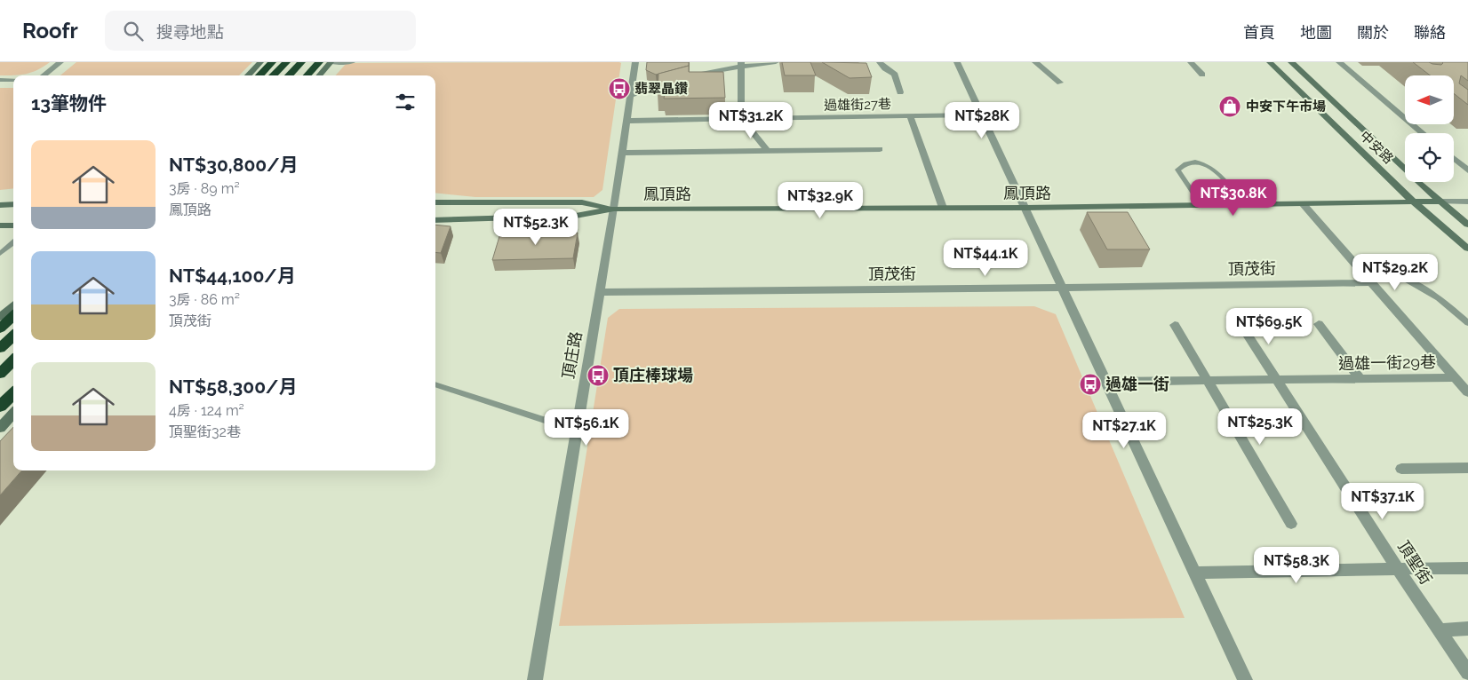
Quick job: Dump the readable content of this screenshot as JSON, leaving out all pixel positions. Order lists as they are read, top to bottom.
{
  "streets": {
    "main road": ["中安路", "鳳頂路"],
    "street": [
      "過雄街27巷",
      "頂茂街",
      "頂庄路",
      "過雄一街29巷",
      "頂聖街"
    ]
  },
  "crossings": [
    ["過雄街27巷", "頂庄路"],
    ["中安路", "鳳頂路"],
    ["鳳頂路", "頂庄路"],
    ["頂茂街", "頂庄路"],
    ["過雄一街29巷", "頂聖街"]
  ],
  "places": {
    "bus stop": ["翡翠晶鑽", "頂庄棒球場", "過雄一街"],
    "shop": ["中安下午市場"]
  },
  "north": "left",
  "page": {
    "header": "Roofr",
    "search": "搜尋地點",
    "nav": [
      "首頁",
      "地圖",
      "關於",
      "聯絡"
    ],
    "heading": "13筆物件",
    "price": [
      "NT$31.2K",
      "NT$28K",
      "NT$30.8K",
      "NT$32.9K",
      "NT$52.3K",
      "NT$44.1K",
      "NT$29.2K",
      "NT$69.5K",
      "NT$25.3K",
      "NT$56.1K",
      "NT$27.1K",
      "NT$37.1K",
      "NT$58.3K"
    ],
    "list": [
      {
        "name": "NT$30,800/月",
        "note": "3房 · 89 m² · 鳳頂路"
      },
      {
        "name": "NT$44,100/月",
        "note": "3房 · 86 m² · 頂茂街"
      },
      {
        "name": "NT$58,300/月",
        "note": "4房 · 124 m² · 頂聖街32巷"
      }
    ]
  }
}
